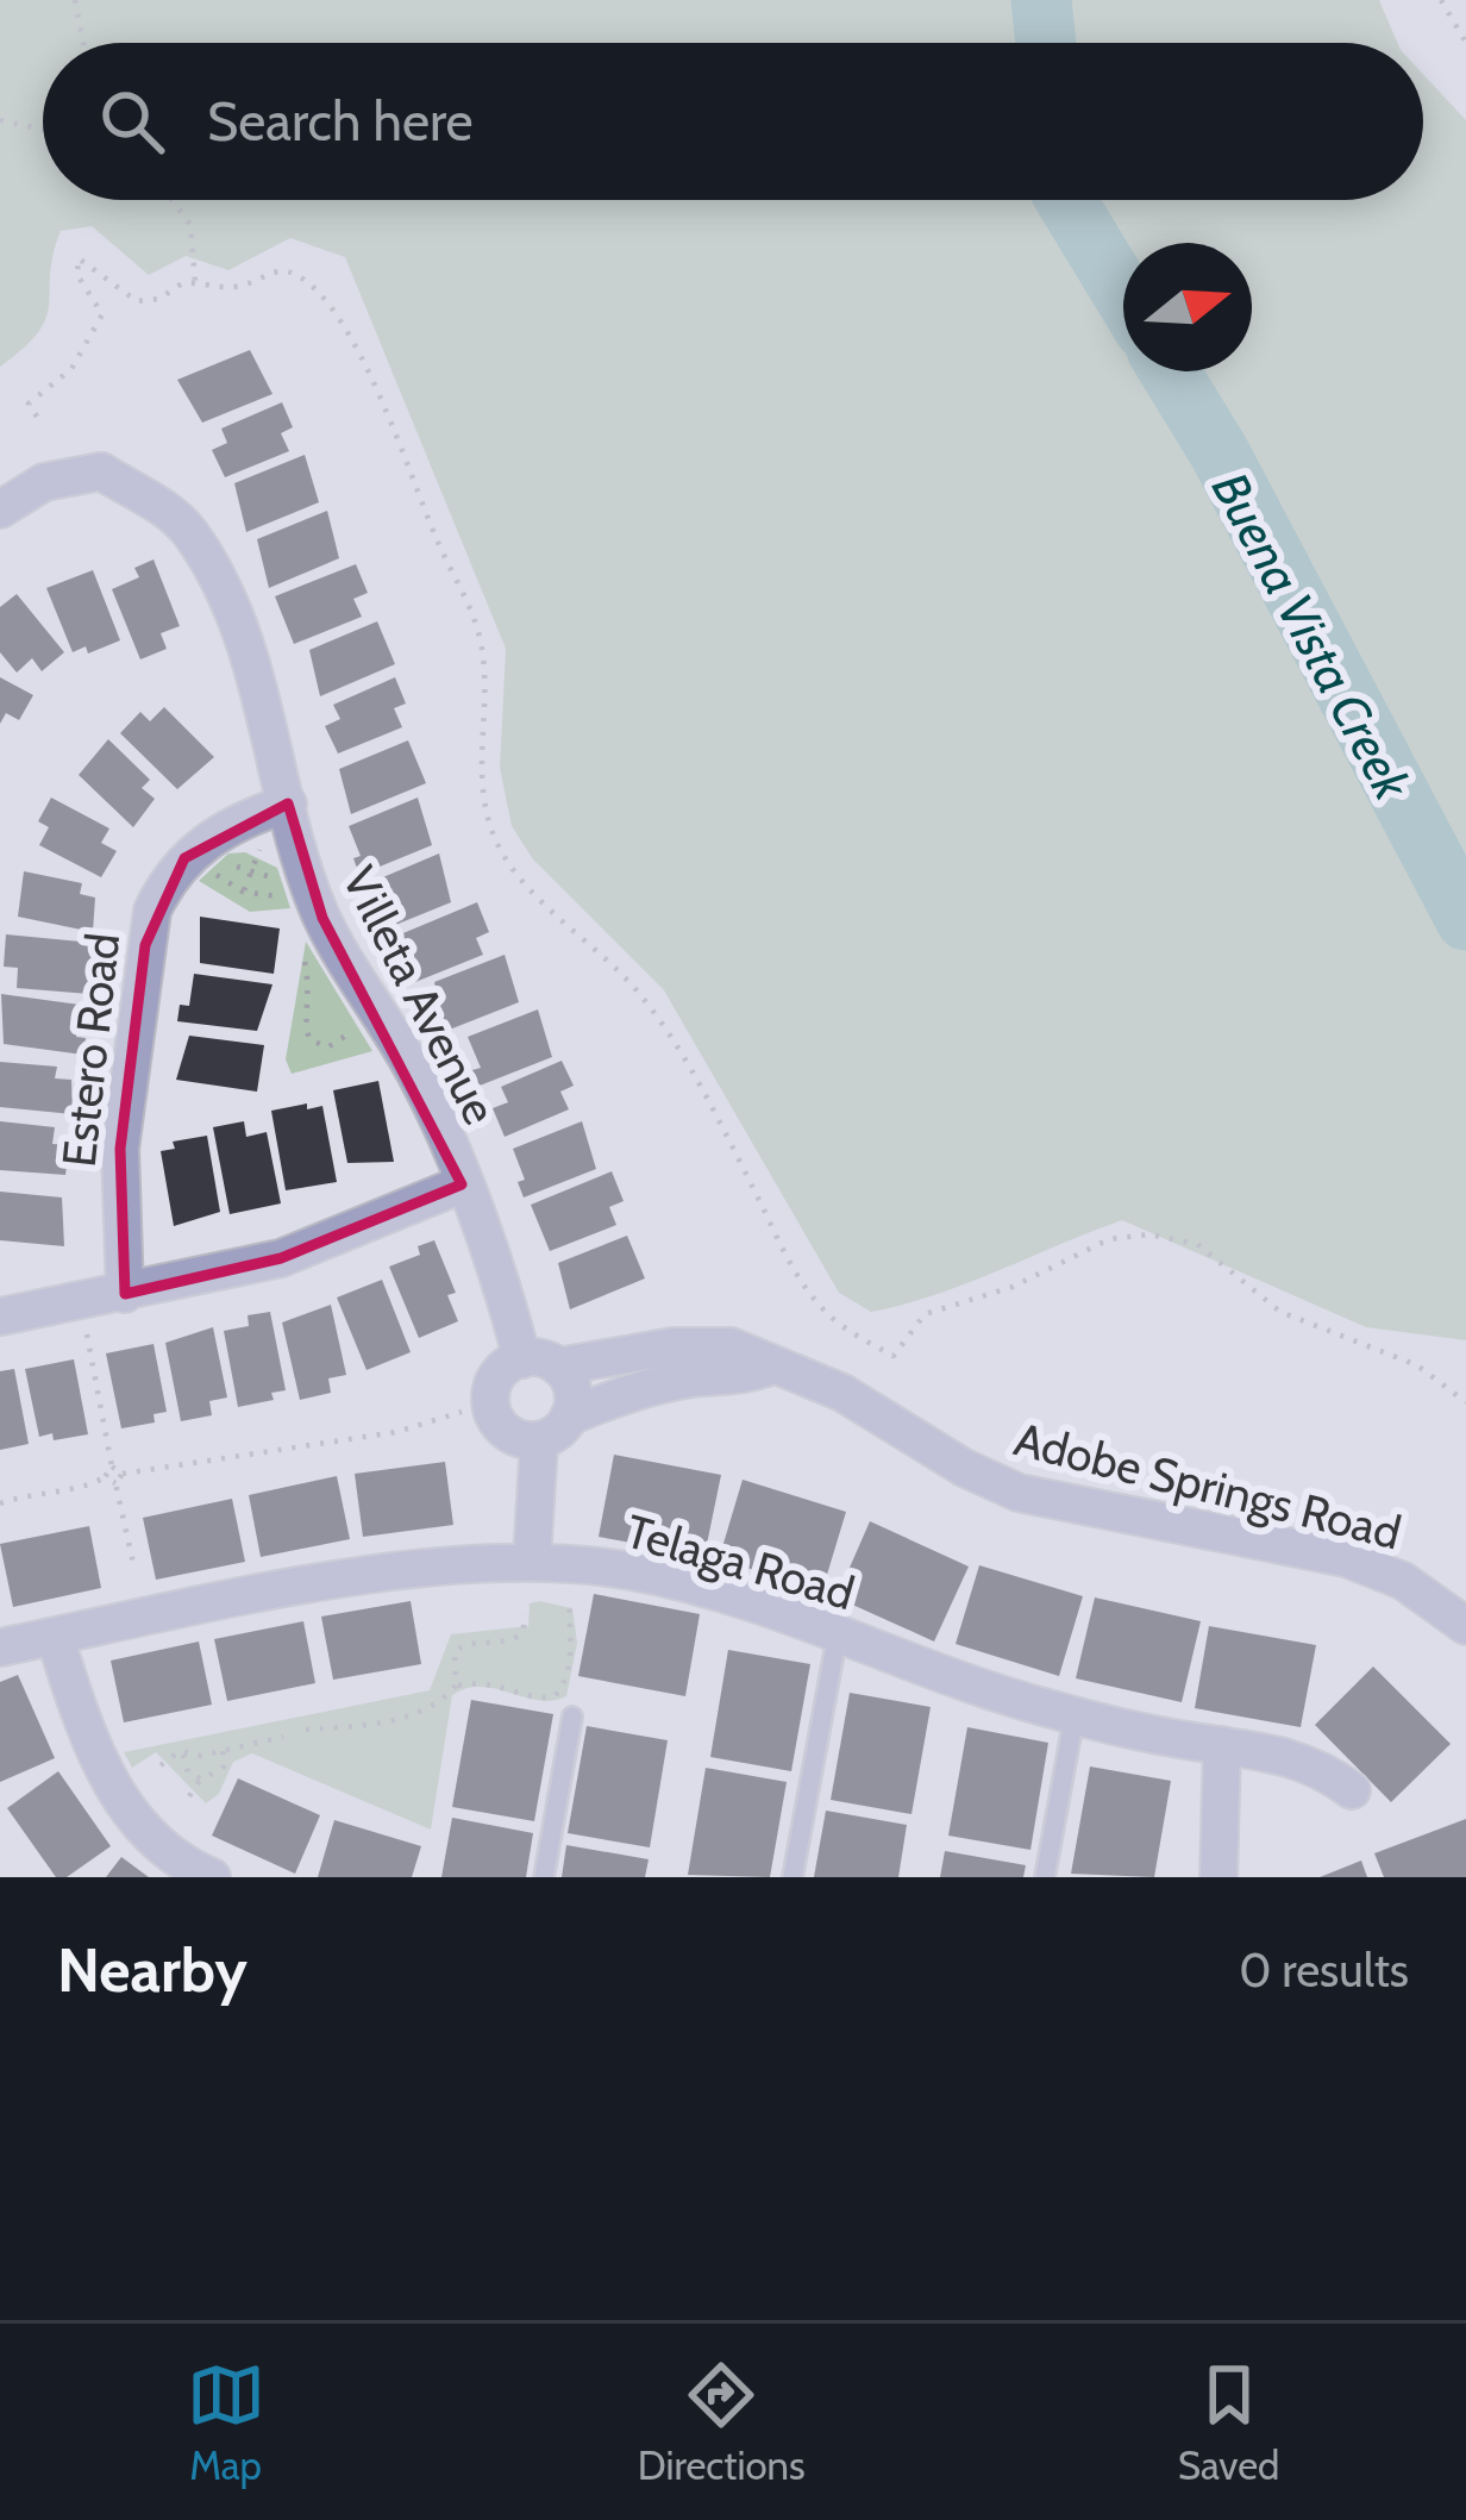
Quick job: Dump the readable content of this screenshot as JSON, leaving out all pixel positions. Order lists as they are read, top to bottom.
{
  "streets": {
    "street": [
      "Villeta Avenue",
      "Estero Road",
      "Adobe Springs Road",
      "Telaga Road"
    ]
  },
  "crossings": [
    ["Villeta Avenue", "Estero Road"],
    ["Villeta Avenue", "Adobe Springs Road"]
  ],
  "water": ["Buena Vista Creek"],
  "north": "right",
  "page": {
    "search": "Search here",
    "heading": ["Nearby", "0 results"],
    "nav": ["Map", "Directions", "Saved"]
  }
}
